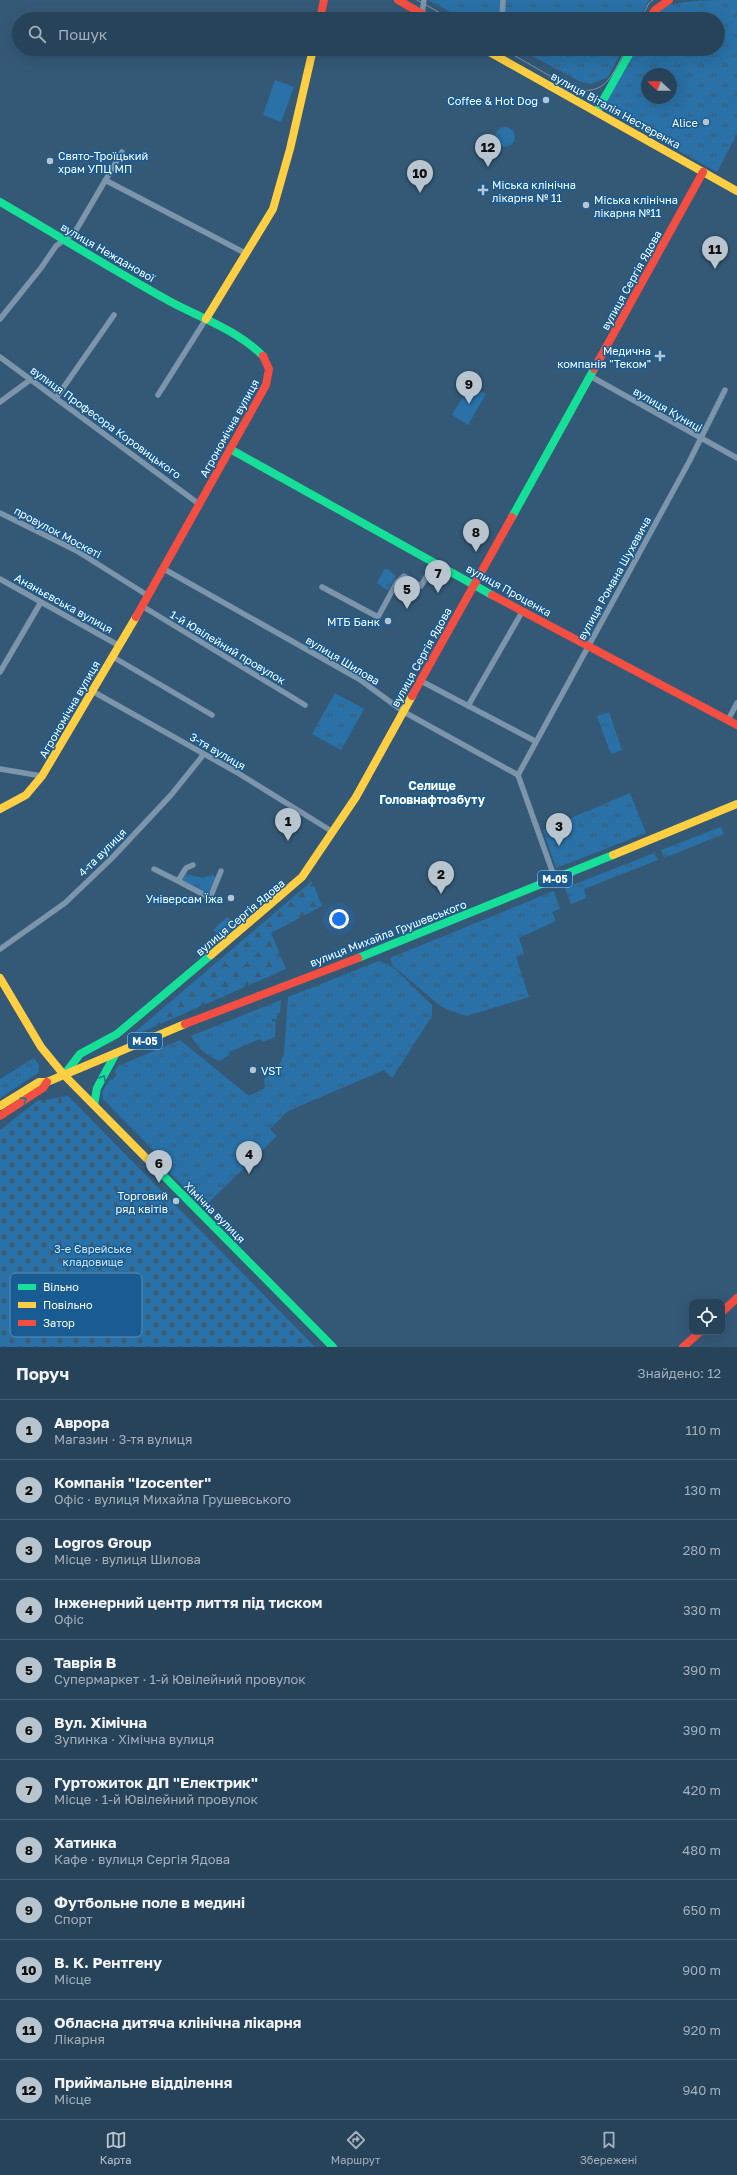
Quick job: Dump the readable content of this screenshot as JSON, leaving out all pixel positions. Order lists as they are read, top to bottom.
{
  "streets": {
    "street": [
      "вулиця Віталія Нестеренка",
      "вулиця Нежданової",
      "вулиця Сергія Ядова",
      "вулиця Куниці",
      "вулиця Професора Коровицького",
      "Агрономічна вулиця",
      "провулок Москеті",
      "вулиця Романа Шухевича",
      "вулиця Проценка",
      "Ананьєвська вулиця",
      "1-й Ювілейний провулок",
      "вулиця Шилова",
      "3-тя вулиця",
      "4-та вулиця",
      "М-05",
      "вулиця Михайла Грушевського",
      "Хімічна вулиця"
    ]
  },
  "crossings": [
    ["вулиця Віталія Нестеренка", "вулиця Сергія Ядова"],
    ["вулиця Нежданової", "Агрономічна вулиця"],
    ["вулиця Сергія Ядова", "вулиця Куниці"],
    ["вулиця Сергія Ядова", "вулиця Проценка"],
    ["вулиця Сергія Ядова", "вулиця Шилова"],
    ["вулиця Сергія Ядова", "3-тя вулиця"],
    ["вулиця Сергія Ядова", "вулиця Михайла Грушевського"],
    ["вулиця Сергія Ядова", "Хімічна вулиця"],
    ["вулиця Куниці", "вулиця Романа Шухевича"],
    ["вулиця Професора Коровицького", "Агрономічна вулиця"],
    ["Агрономічна вулиця", "провулок Москеті"],
    ["Агрономічна вулиця", "вулиця Проценка"],
    ["Агрономічна вулиця", "Ананьєвська вулиця"],
    ["Агрономічна вулиця", "1-й Ювілейний провулок"],
    ["Агрономічна вулиця", "вулиця Шилова"],
    ["Агрономічна вулиця", "3-тя вулиця"],
    ["вулиця Романа Шухевича", "вулиця Проценка"],
    ["вулиця Романа Шухевича", "вулиця Шилова"],
    ["3-тя вулиця", "4-та вулиця"],
    ["М-05", "вулиця Михайла Грушевського"],
    ["вулиця Михайла Грушевського", "Хімічна вулиця"]
  ],
  "districts": ["Селище Головнафтозбуту"],
  "parks": ["3-е Єврейське кладовище"],
  "places": {
    "other": [
      "Coffee & Hot Dog",
      "Alice",
      "Свято-Троїцький храм УПЦ МП",
      "Міська клінічна лікарня №11",
      "МТБ Банк",
      "Універсам Їжа",
      "VST",
      "Торговий ряд квітів"
    ],
    "health": ["Міська клінічна лікарня № 11", "Медична компанія \"Теком\""]
  },
  "legend": ["Вільно", "Повільно", "Затор"],
  "north": "left",
  "page": {
    "search": "Пошук",
    "pins": [
      "12",
      "10",
      "11",
      "9",
      "8",
      "7",
      "5",
      "1",
      "3",
      "2",
      "4",
      "6"
    ],
    "heading": ["Поруч", "Знайдено: 12"],
    "list": [
      {
        "mark": "1",
        "name": "Аврора",
        "note": "Магазин · 3-тя вулиця",
        "value": "110 m"
      },
      {
        "mark": "2",
        "name": "Компанія \"Izocenter\"",
        "note": "Офіс · вулиця Михайла Грушевського",
        "value": "130 m"
      },
      {
        "mark": "3",
        "name": "Logros Group",
        "note": "Місце · вулиця Шилова",
        "value": "280 m"
      },
      {
        "mark": "4",
        "name": "Інженерний центр лиття під тиском",
        "note": "Офіс",
        "value": "330 m"
      },
      {
        "mark": "5",
        "name": "Таврія В",
        "note": "Супермаркет · 1-й Ювілейний провулок",
        "value": "390 m"
      },
      {
        "mark": "6",
        "name": "Вул. Хімічна",
        "note": "Зупинка · Хімічна вулиця",
        "value": "390 m"
      },
      {
        "mark": "7",
        "name": "Гуртожиток ДП \"Електрик\"",
        "note": "Місце · 1-й Ювілейний провулок",
        "value": "420 m"
      },
      {
        "mark": "8",
        "name": "Хатинка",
        "note": "Кафе · вулиця Сергія Ядова",
        "value": "480 m"
      },
      {
        "mark": "9",
        "name": "Футбольне поле в медині",
        "note": "Спорт",
        "value": "650 m"
      },
      {
        "mark": "10",
        "name": "В. К. Рентгену",
        "note": "Місце",
        "value": "900 m"
      },
      {
        "mark": "11",
        "name": "Обласна дитяча клінічна лікарня",
        "note": "Лікарня",
        "value": "920 m"
      },
      {
        "mark": "12",
        "name": "Приймальне відділення",
        "note": "Місце",
        "value": "940 m"
      }
    ],
    "nav": ["Карта", "Маршрут", "Збережені"]
  }
}
